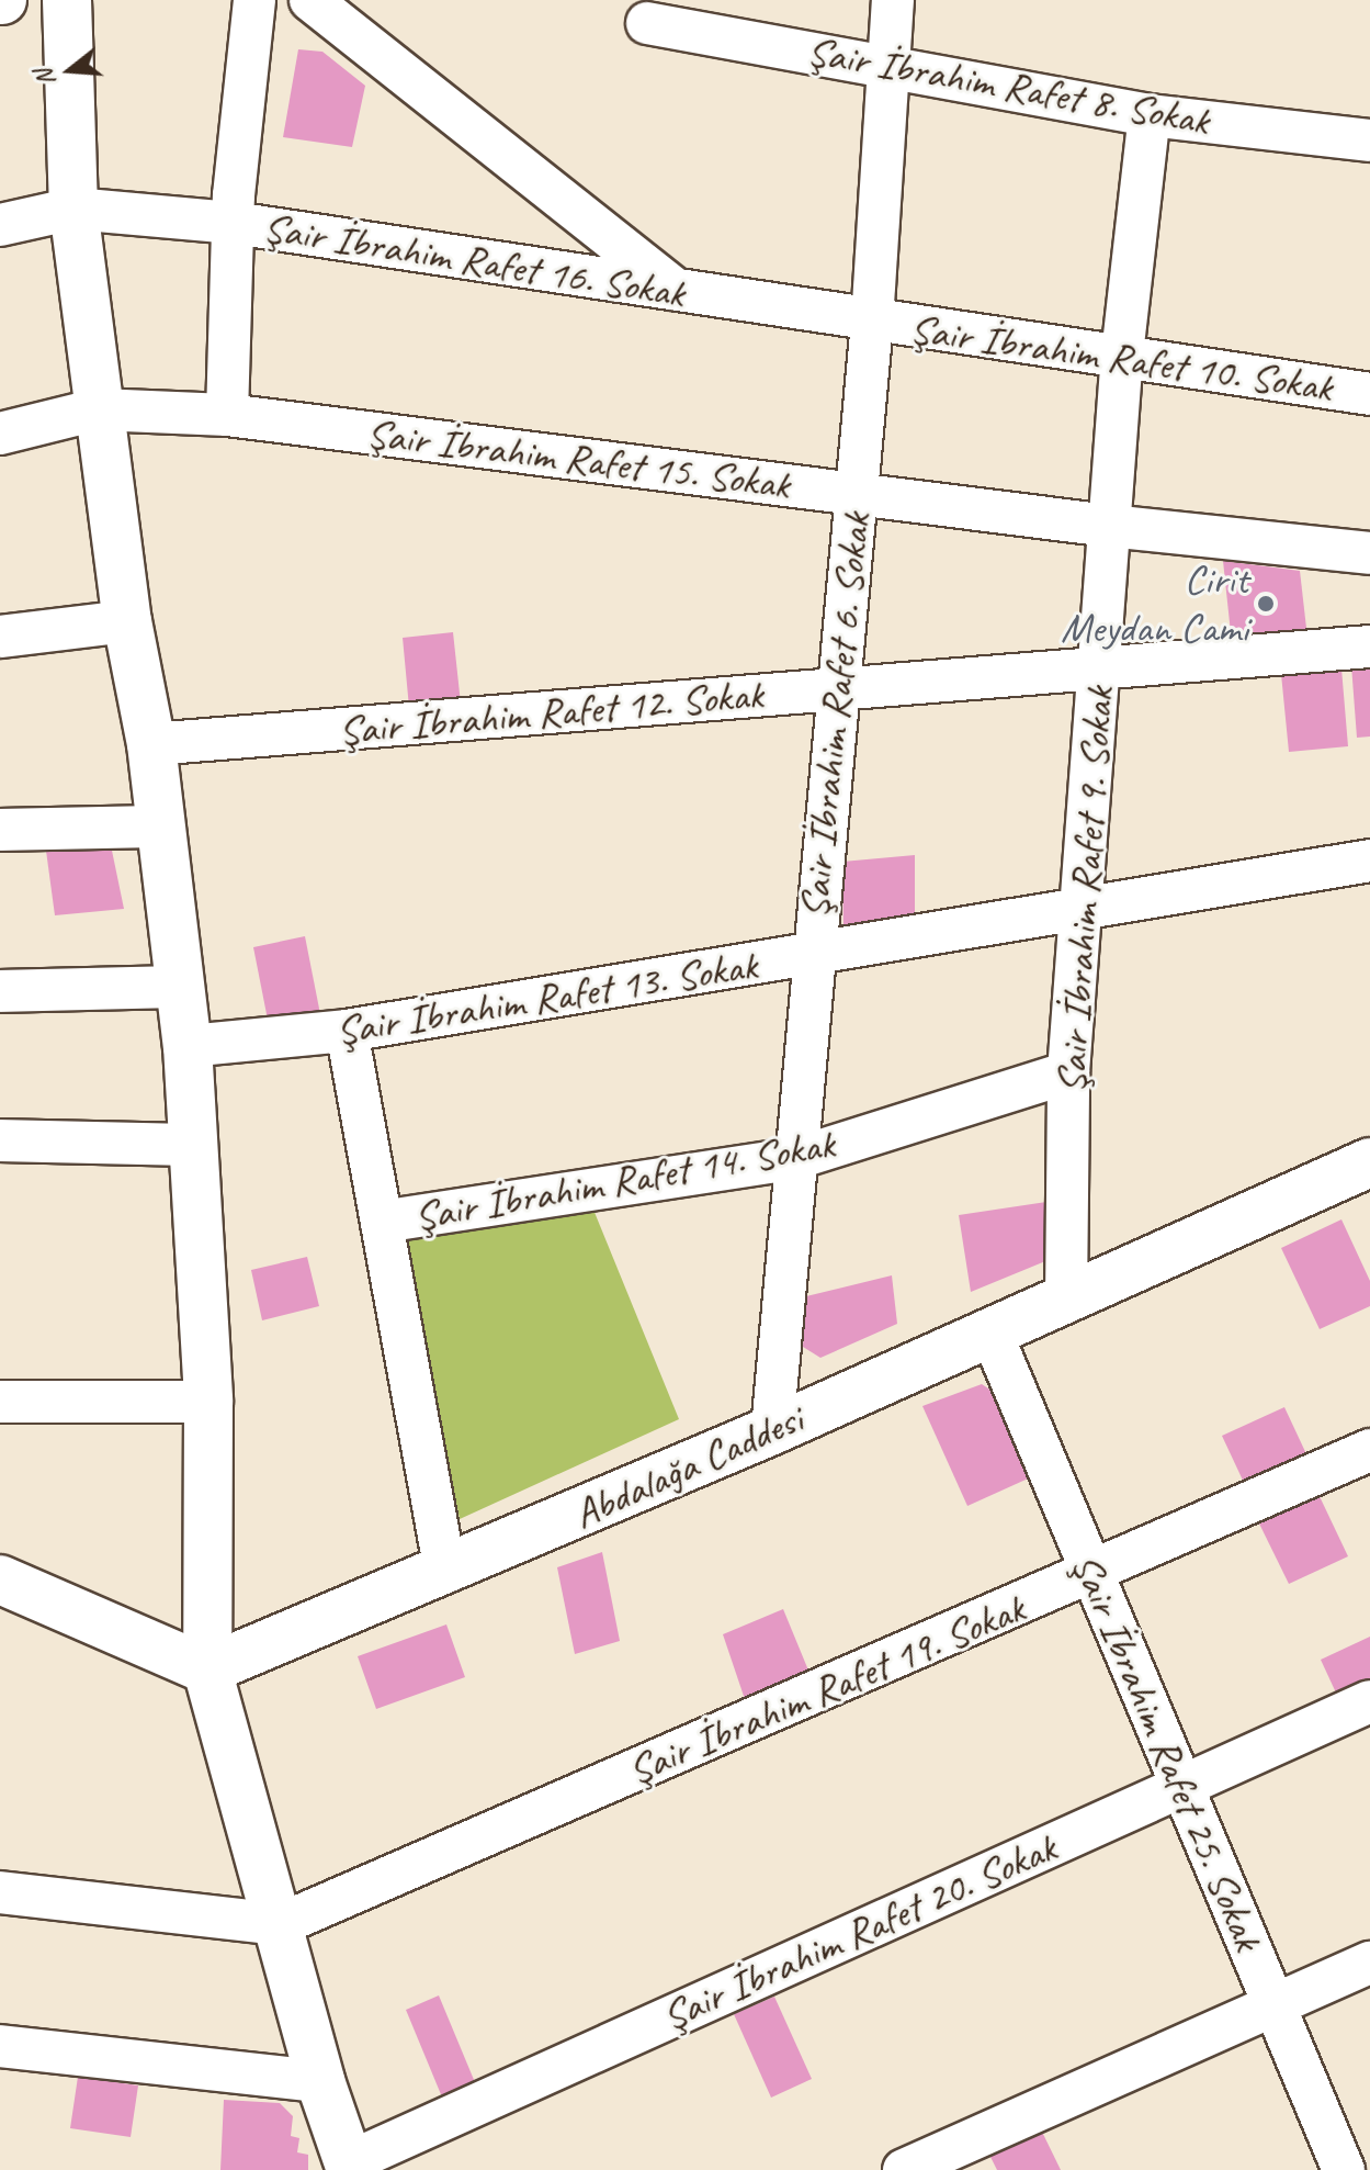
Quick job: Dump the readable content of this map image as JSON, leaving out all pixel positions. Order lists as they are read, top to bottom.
{
  "streets": {
    "street": [
      "Şair İbrahim Rafet 8. Sokak",
      "Şair İbrahim Rafet 16. Sokak",
      "Şair İbrahim Rafet 10. Sokak",
      "Şair İbrahim Rafet 15. Sokak",
      "Şair İbrahim Rafet 12. Sokak",
      "Şair İbrahim Rafet 6. Sokak",
      "Şair İbrahim Rafet 9. Sokak",
      "Şair İbrahim Rafet 13. Sokak",
      "Şair İbrahim Rafet 14. Sokak",
      "Abdalağa Caddesi",
      "Şair İbrahim Rafet 19. Sokak",
      "Şair İbrahim Rafet 25. Sokak",
      "Şair İbrahim Rafet 20. Sokak"
    ]
  },
  "crossings": [
    ["Şair İbrahim Rafet 8. Sokak", "Şair İbrahim Rafet 6. Sokak"],
    ["Şair İbrahim Rafet 8. Sokak", "Şair İbrahim Rafet 9. Sokak"],
    ["Şair İbrahim Rafet 16. Sokak", "Şair İbrahim Rafet 10. Sokak"],
    ["Şair İbrahim Rafet 16. Sokak", "Şair İbrahim Rafet 6. Sokak"],
    ["Şair İbrahim Rafet 10. Sokak", "Şair İbrahim Rafet 6. Sokak"],
    ["Şair İbrahim Rafet 10. Sokak", "Şair İbrahim Rafet 9. Sokak"],
    ["Şair İbrahim Rafet 15. Sokak", "Şair İbrahim Rafet 6. Sokak"],
    ["Şair İbrahim Rafet 15. Sokak", "Şair İbrahim Rafet 9. Sokak"],
    ["Şair İbrahim Rafet 12. Sokak", "Şair İbrahim Rafet 6. Sokak"],
    ["Şair İbrahim Rafet 12. Sokak", "Şair İbrahim Rafet 9. Sokak"],
    ["Şair İbrahim Rafet 6. Sokak", "Şair İbrahim Rafet 13. Sokak"],
    ["Şair İbrahim Rafet 6. Sokak", "Şair İbrahim Rafet 14. Sokak"],
    ["Şair İbrahim Rafet 6. Sokak", "Abdalağa Caddesi"],
    ["Şair İbrahim Rafet 9. Sokak", "Şair İbrahim Rafet 13. Sokak"],
    ["Şair İbrahim Rafet 9. Sokak", "Şair İbrahim Rafet 14. Sokak"],
    ["Şair İbrahim Rafet 9. Sokak", "Abdalağa Caddesi"],
    ["Abdalağa Caddesi", "Şair İbrahim Rafet 25. Sokak"],
    ["Şair İbrahim Rafet 19. Sokak", "Şair İbrahim Rafet 25. Sokak"],
    ["Şair İbrahim Rafet 25. Sokak", "Şair İbrahim Rafet 20. Sokak"]
  ],
  "places": ["Cirit Meydan Cami"],
  "north": "left"
}
